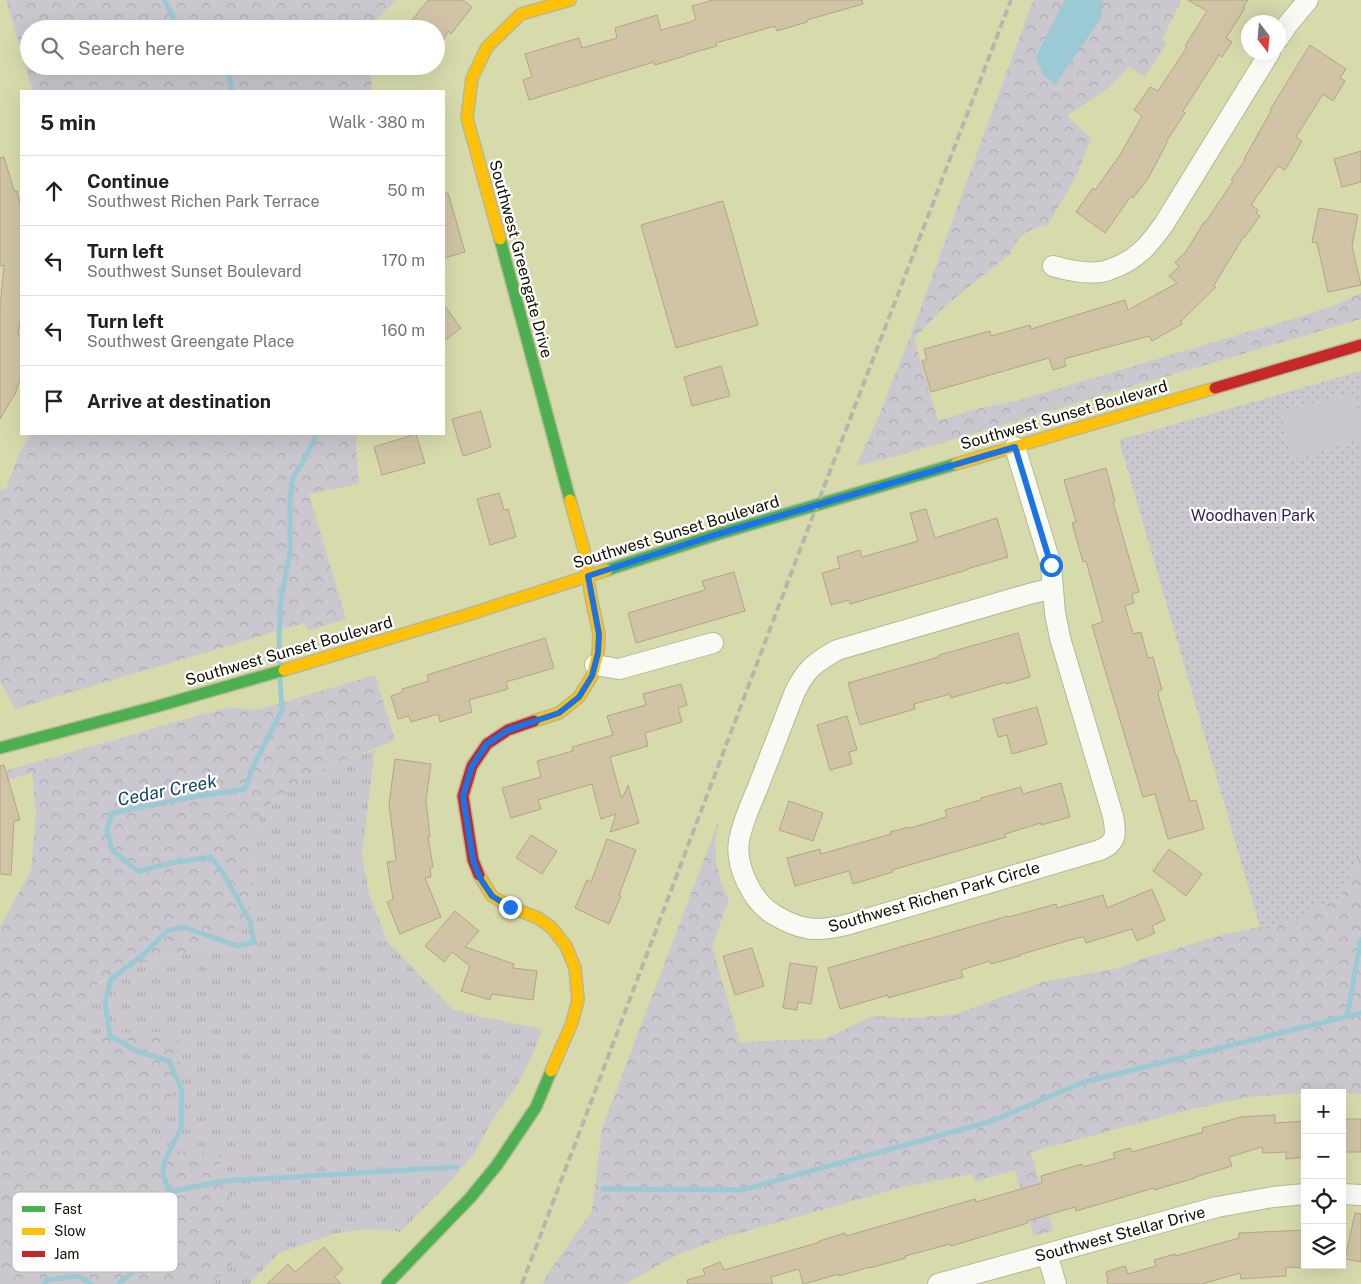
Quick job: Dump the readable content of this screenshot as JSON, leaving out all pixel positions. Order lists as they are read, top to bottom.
{
  "streets": {
    "street": [
      "Southwest Greengate Drive",
      "Southwest Sunset Boulevard",
      "Southwest Richen Park Circle",
      "Southwest Stellar Drive"
    ]
  },
  "crossings": [
    ["Southwest Greengate Drive", "Southwest Sunset Boulevard"]
  ],
  "water": ["Cedar Creek"],
  "parks": ["Woodhaven Park"],
  "legend": ["Fast", "Slow", "Jam"],
  "north": "bottom",
  "page": {
    "search": "Search here",
    "heading": ["5 min", "Walk · 380 m"],
    "list": [
      ["Continue", "Southwest Richen Park Terrace", "50 m"],
      ["Turn left", "Southwest Sunset Boulevard", "170 m"],
      ["Turn left", "Southwest Greengate Place", "160 m"],
      "Arrive at destination"
    ],
    "map_buttons": ["+", "−"]
  }
}
